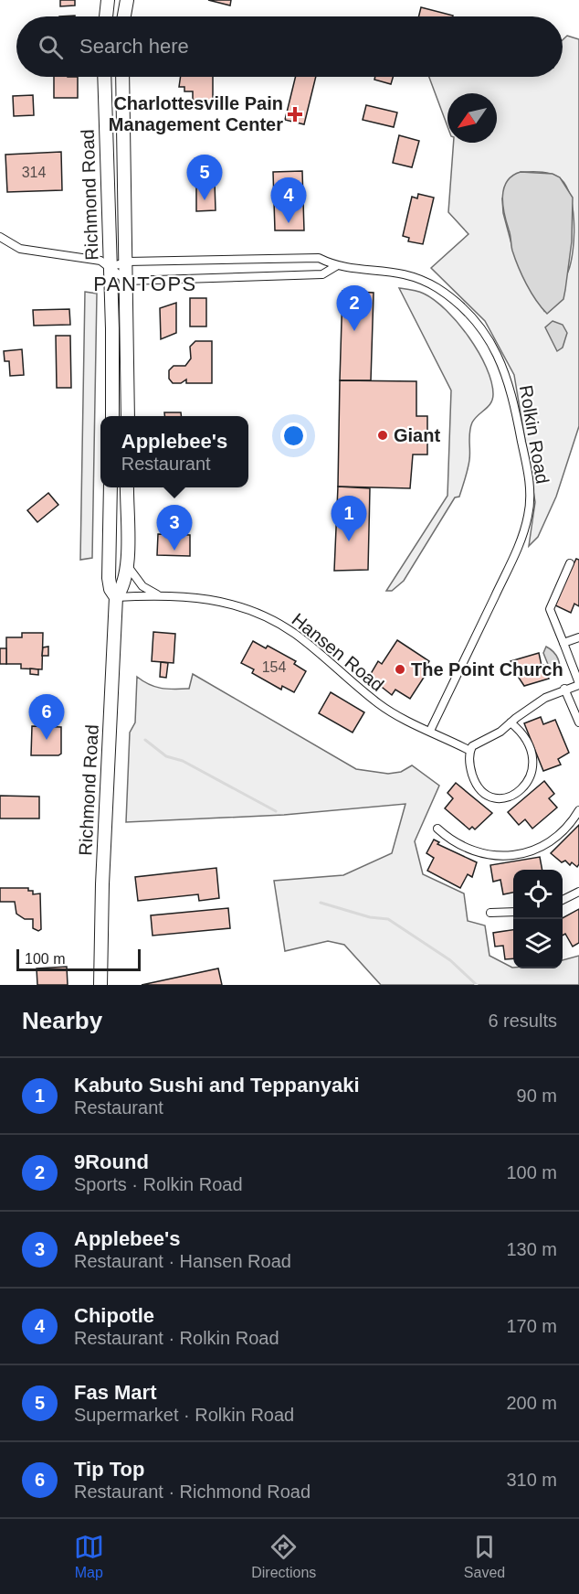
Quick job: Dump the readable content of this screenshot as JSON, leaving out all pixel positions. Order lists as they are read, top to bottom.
{
  "streets": {
    "highway": ["Richmond Road"],
    "street": ["Rolkin Road", "Hansen Road"]
  },
  "crossings": [
    ["Richmond Road", "Rolkin Road"],
    ["Richmond Road", "Hansen Road"],
    ["Rolkin Road", "Hansen Road"]
  ],
  "districts": ["PANTOPS"],
  "places": {
    "health": ["Charlottesville Pain Management Center"],
    "other": ["Giant", "The Point Church"]
  },
  "house_numbers": ["314", "154"],
  "scale_bar": "100 m",
  "north": "bottom left",
  "page": {
    "search": "Search here",
    "pins": [
      "5",
      "4",
      "2",
      "1",
      "3",
      "6"
    ],
    "popup": ["Applebee's", "Restaurant"],
    "scale": "100 m",
    "heading": ["Nearby", "6 results"],
    "list": [
      {
        "mark": "1",
        "name": "Kabuto Sushi and Teppanyaki",
        "note": "Restaurant",
        "value": "90 m"
      },
      {
        "mark": "2",
        "name": "9Round",
        "note": "Sports · Rolkin Road",
        "value": "100 m"
      },
      {
        "mark": "3",
        "name": "Applebee's",
        "note": "Restaurant · Hansen Road",
        "value": "130 m"
      },
      {
        "mark": "4",
        "name": "Chipotle",
        "note": "Restaurant · Rolkin Road",
        "value": "170 m"
      },
      {
        "mark": "5",
        "name": "Fas Mart",
        "note": "Supermarket · Rolkin Road",
        "value": "200 m"
      },
      {
        "mark": "6",
        "name": "Tip Top",
        "note": "Restaurant · Richmond Road",
        "value": "310 m"
      }
    ],
    "nav": ["Map", "Directions", "Saved"]
  }
}
